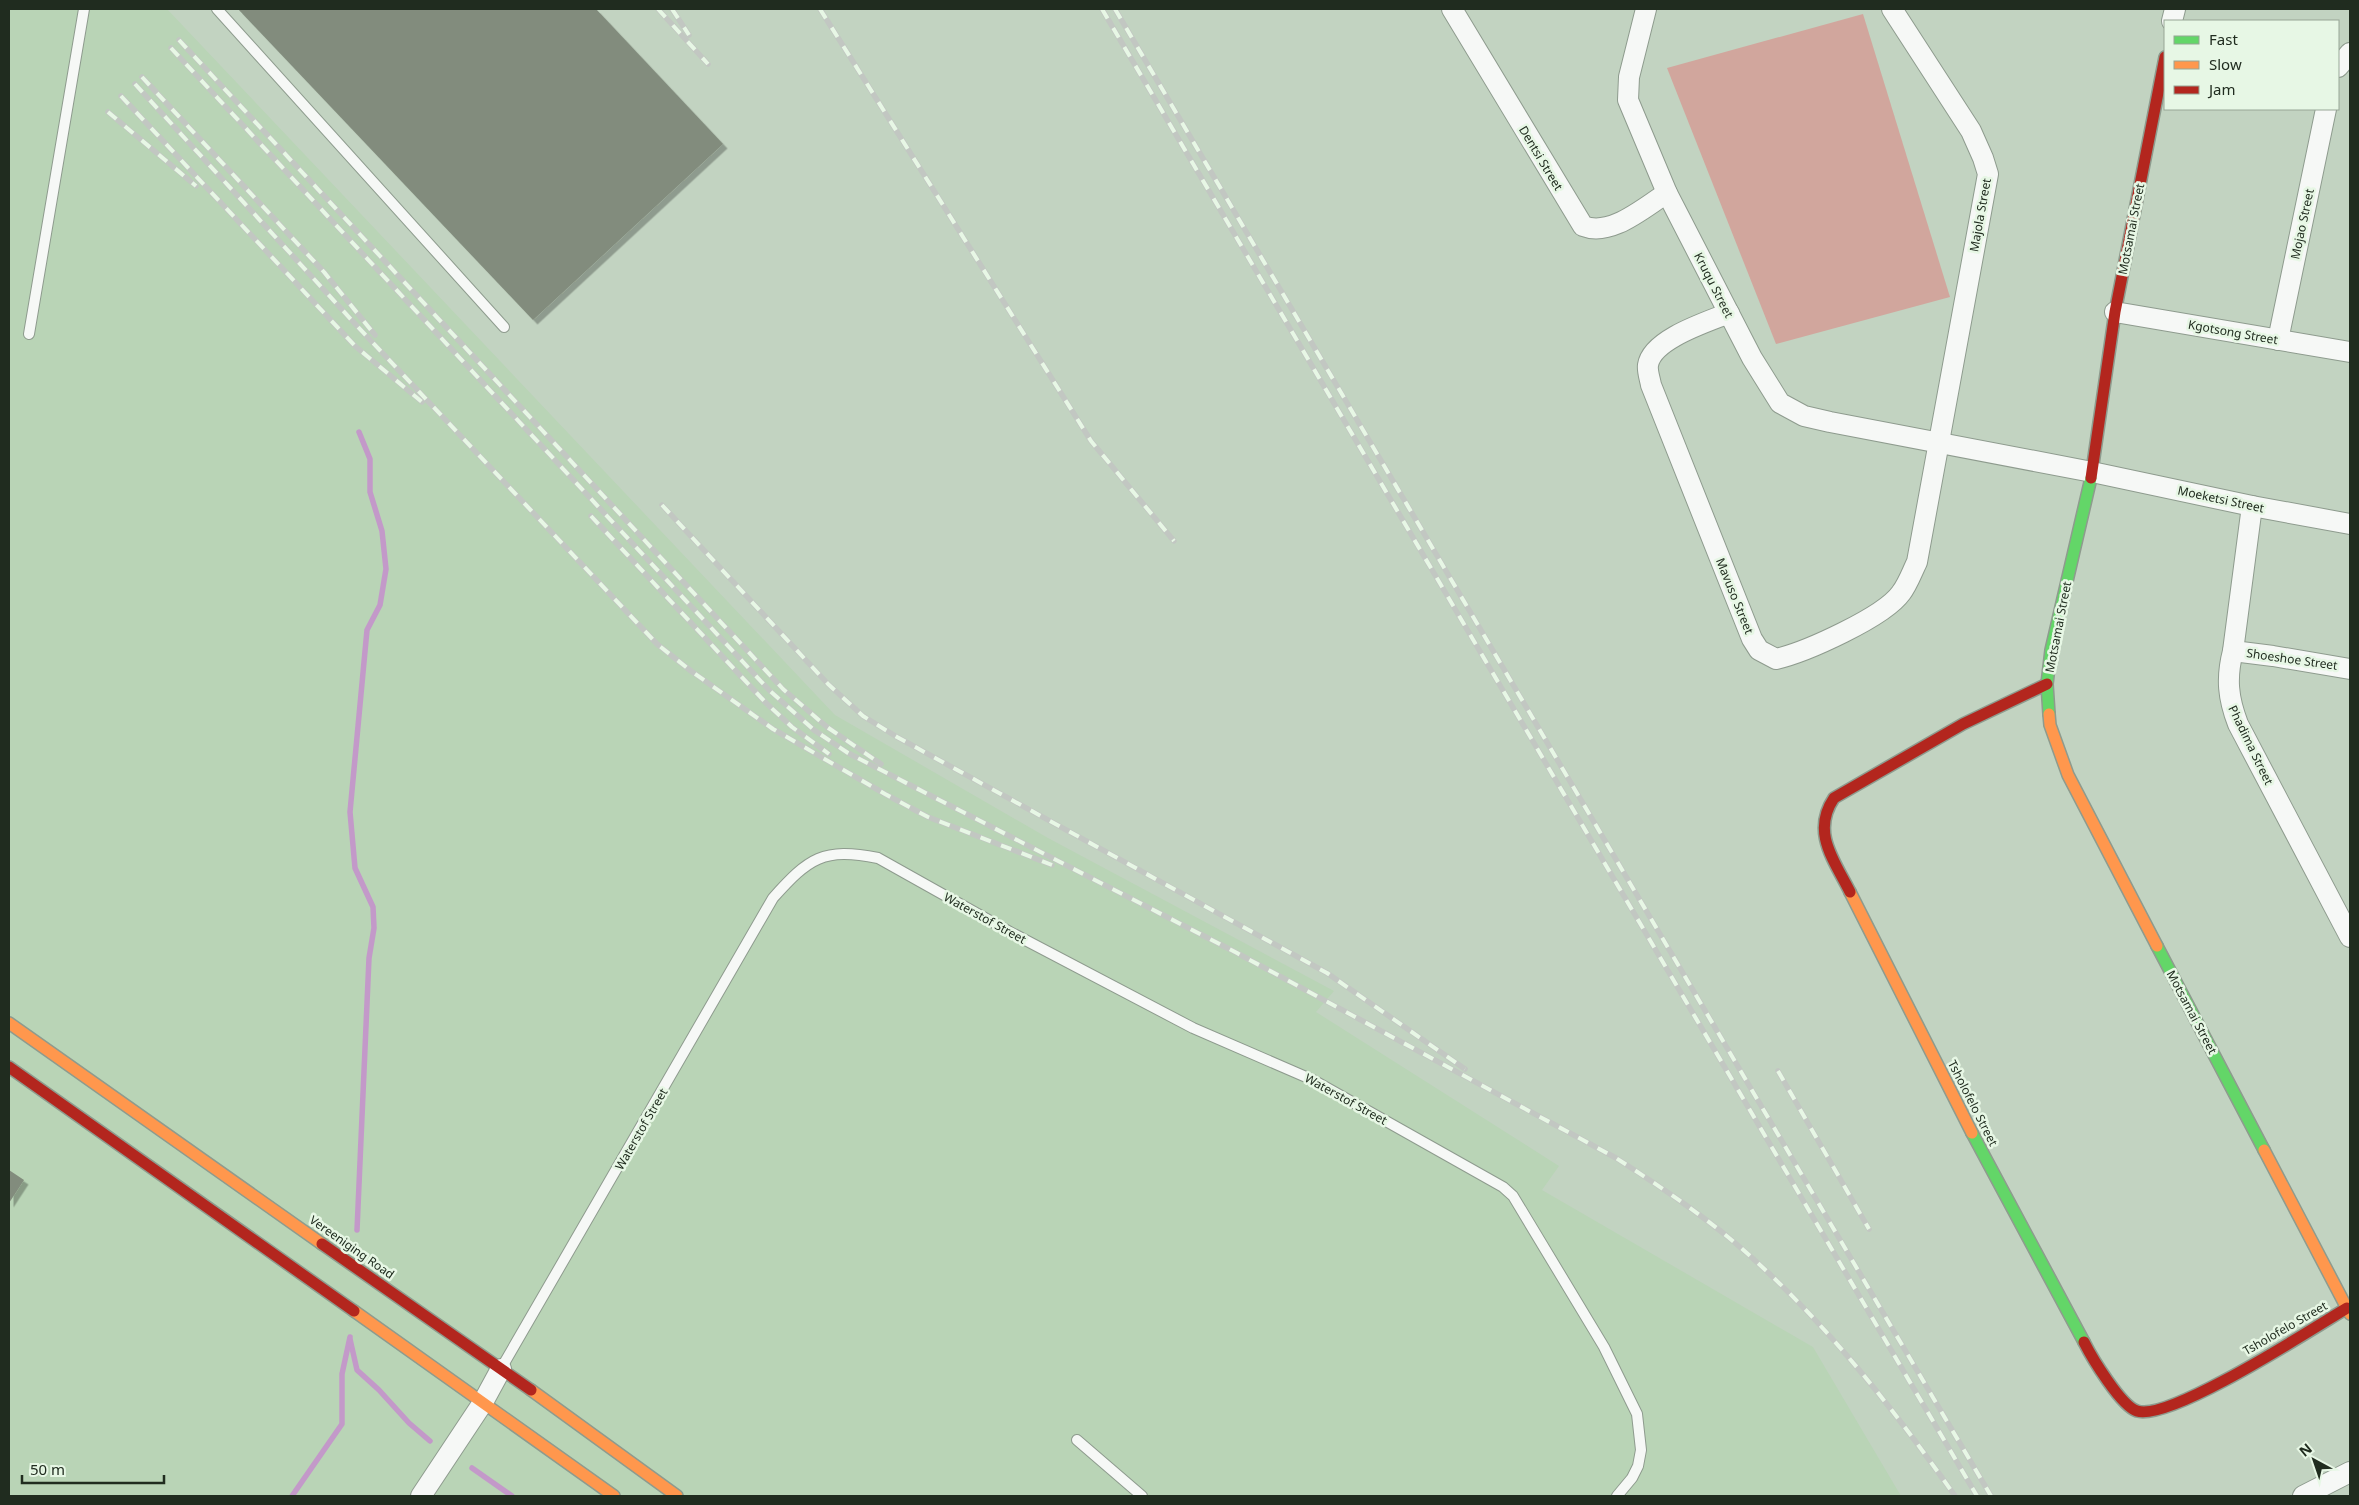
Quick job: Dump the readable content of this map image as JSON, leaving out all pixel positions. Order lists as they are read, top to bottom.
{
  "streets": {
    "street": [
      "Dentsi Street",
      "Majola Street",
      "Mojao Street",
      "Motsamai Street",
      "Kruqu Street",
      "Kgotsong Street",
      "Moeketsi Street",
      "Mavuso Street",
      "Shoeshoe Street",
      "Phadima Street",
      "Waterstof Street",
      "Tsholofelo Street",
      "Vereeniging Road"
    ]
  },
  "crossings": [
    ["Dentsi Street", "Kruqu Street"],
    ["Majola Street", "Kruqu Street"],
    ["Majola Street", "Mavuso Street"],
    ["Mojao Street", "Kgotsong Street"],
    ["Motsamai Street", "Kruqu Street"],
    ["Motsamai Street", "Kgotsong Street"],
    ["Motsamai Street", "Moeketsi Street"],
    ["Motsamai Street", "Tsholofelo Street"],
    ["Kruqu Street", "Moeketsi Street"],
    ["Kruqu Street", "Mavuso Street"],
    ["Moeketsi Street", "Phadima Street"],
    ["Shoeshoe Street", "Phadima Street"],
    ["Waterstof Street", "Vereeniging Road"]
  ],
  "legend": ["Fast", "Slow", "Jam"],
  "scale_bar": "50 m",
  "north": "top left"
}
